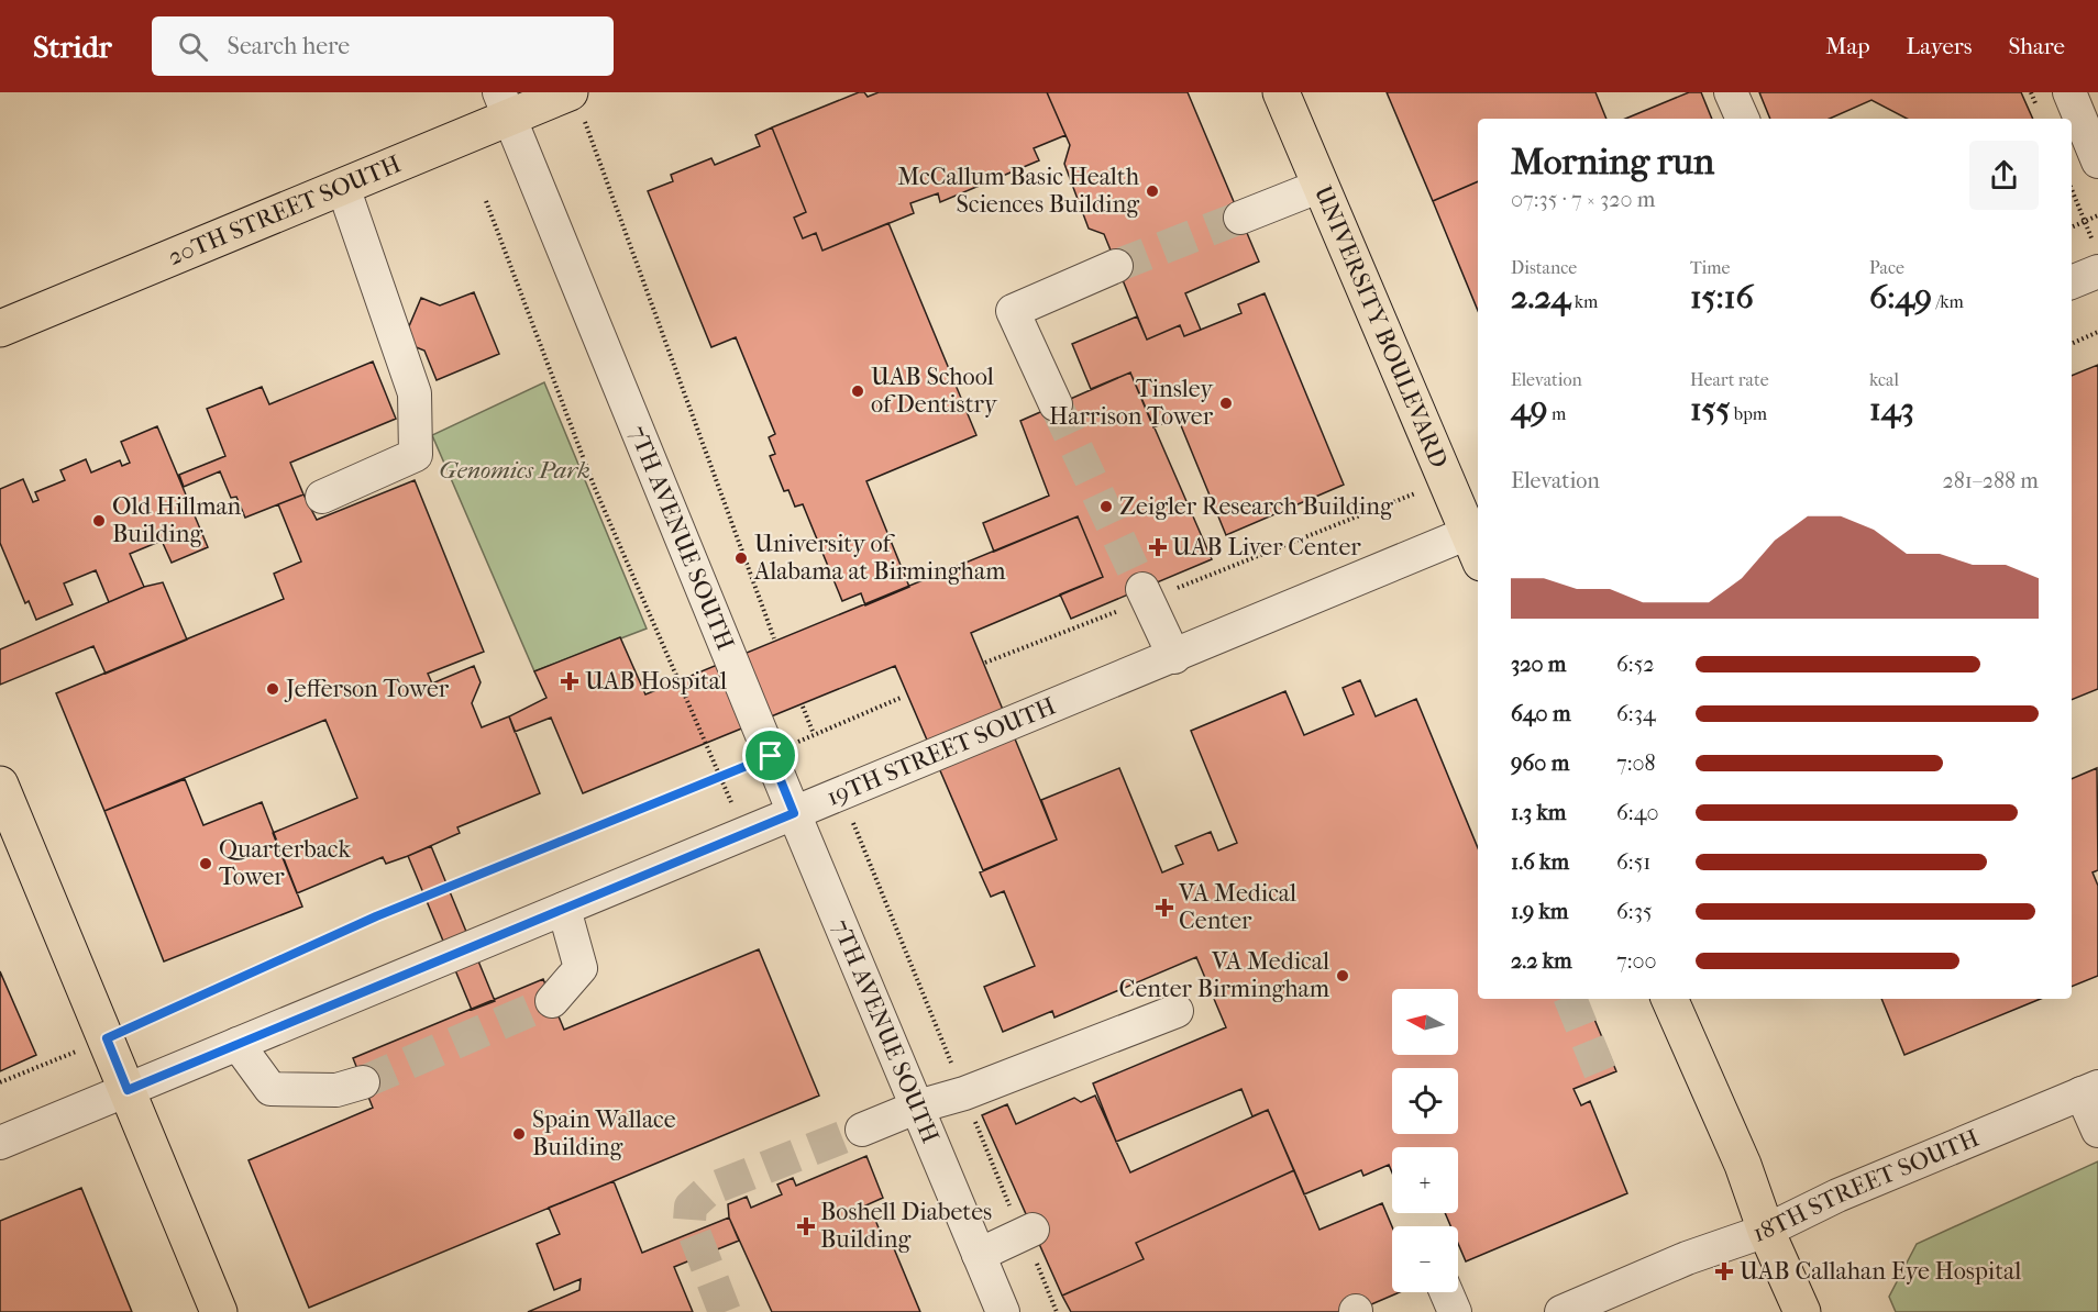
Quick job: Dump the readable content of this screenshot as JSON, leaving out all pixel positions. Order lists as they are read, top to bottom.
{
  "streets": {
    "main road": ["20TH STREET SOUTH", "UNIVERSITY BOULEVARD"],
    "street": ["7TH AVENUE SOUTH", "19TH STREET SOUTH", "18TH STREET SOUTH"]
  },
  "crossings": [
    ["20TH STREET SOUTH", "7TH AVENUE SOUTH"],
    ["UNIVERSITY BOULEVARD", "19TH STREET SOUTH"],
    ["7TH AVENUE SOUTH", "19TH STREET SOUTH"]
  ],
  "parks": ["Genomics Park"],
  "places": {
    "other": [
      "McCallum Basic Health Sciences Building",
      "UAB School of Dentistry",
      "Tinsley Harrison Tower",
      "Zeigler Research Building",
      "Old Hillman Building",
      "University of Alabama at Birmingham",
      "Jefferson Tower",
      "Quarterback Tower",
      "VA Medical Center Birmingham",
      "Spain Wallace Building"
    ],
    "health": [
      "UAB Liver Center",
      "UAB Hospital",
      "VA Medical Center",
      "Boshell Diabetes Building",
      "UAB Callahan Eye Hospital"
    ]
  },
  "north": "left",
  "page": {
    "header": "Stridr",
    "search": "Search here",
    "nav": ["Map", "Layers", "Share"],
    "heading": ["Morning run", "07:35 · 7 × 320 m"],
    "stats": [
      ["Distance", "2.24 km"],
      ["Time", "15:16"],
      ["Pace", "6:49 /km"],
      ["Elevation", "49 m"],
      ["Heart rate", "155 bpm"],
      ["kcal", "143"]
    ],
    "chart": ["Elevation", "281–288 m"],
    "list": [
      {
        "name": "320 m",
        "note": "6:52"
      },
      {
        "name": "640 m",
        "note": "6:34"
      },
      {
        "name": "960 m",
        "note": "7:08"
      },
      {
        "name": "1.3 km",
        "note": "6:40"
      },
      {
        "name": "1.6 km",
        "note": "6:51"
      },
      {
        "name": "1.9 km",
        "note": "6:35"
      },
      {
        "name": "2.2 km",
        "note": "7:00"
      }
    ],
    "map_buttons": ["+", "−"]
  }
}
